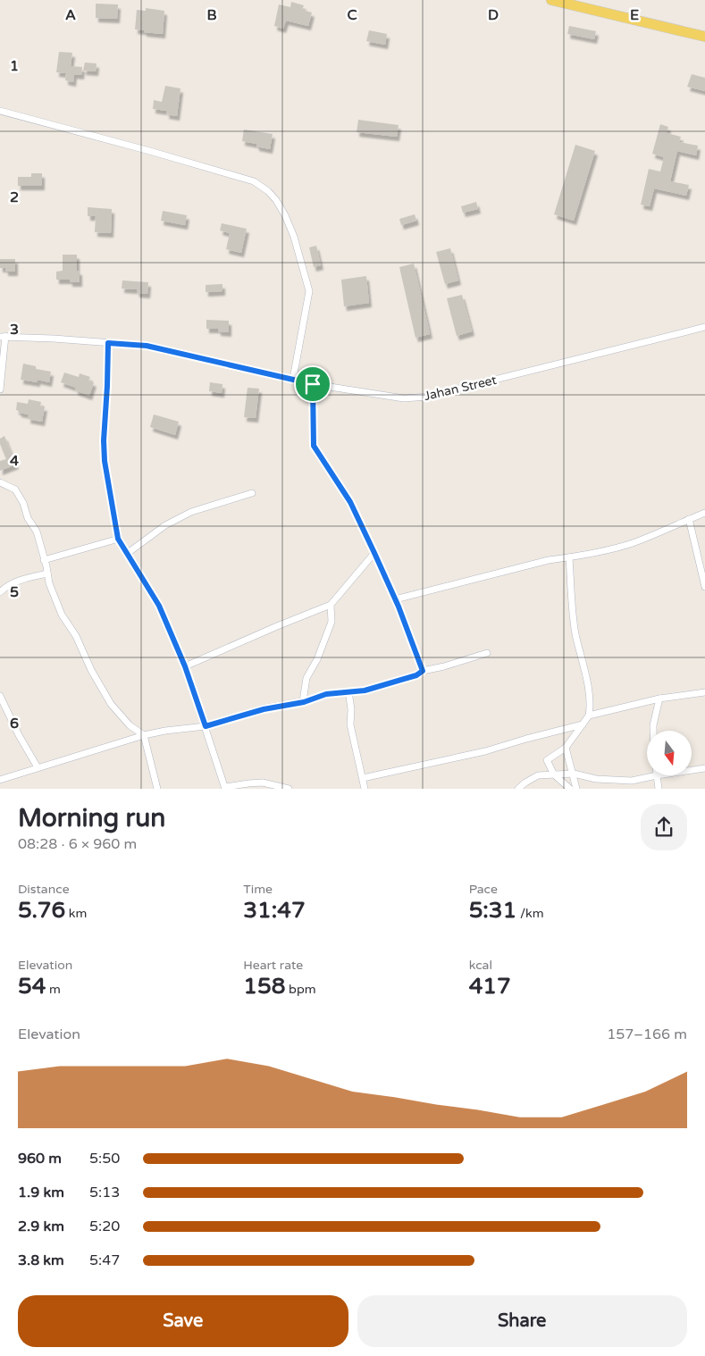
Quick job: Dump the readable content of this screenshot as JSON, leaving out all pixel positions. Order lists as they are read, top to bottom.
{
  "streets": {
    "street": ["Jahan Street"]
  },
  "north": "bottom",
  "page": {
    "heading": ["Morning run", "08:28 · 6 × 960 m"],
    "stats": [
      ["Distance", "5.76 km"],
      ["Time", "31:47"],
      ["Pace", "5:31 /km"],
      ["Elevation", "54 m"],
      ["Heart rate", "158 bpm"],
      ["kcal", "417"]
    ],
    "chart": ["Elevation", "157–166 m"],
    "list": [
      {
        "name": "960 m",
        "note": "5:50"
      },
      {
        "name": "1.9 km",
        "note": "5:13"
      },
      {
        "name": "2.9 km",
        "note": "5:20"
      },
      {
        "name": "3.8 km",
        "note": "5:47"
      }
    ],
    "buttons": ["Save", "Share"]
  },
  "grid": {
    "columns": [
      "A",
      "B",
      "C",
      "D",
      "E"
    ],
    "rows": [
      "1",
      "2",
      "3",
      "4",
      "5",
      "6"
    ]
  }
}
